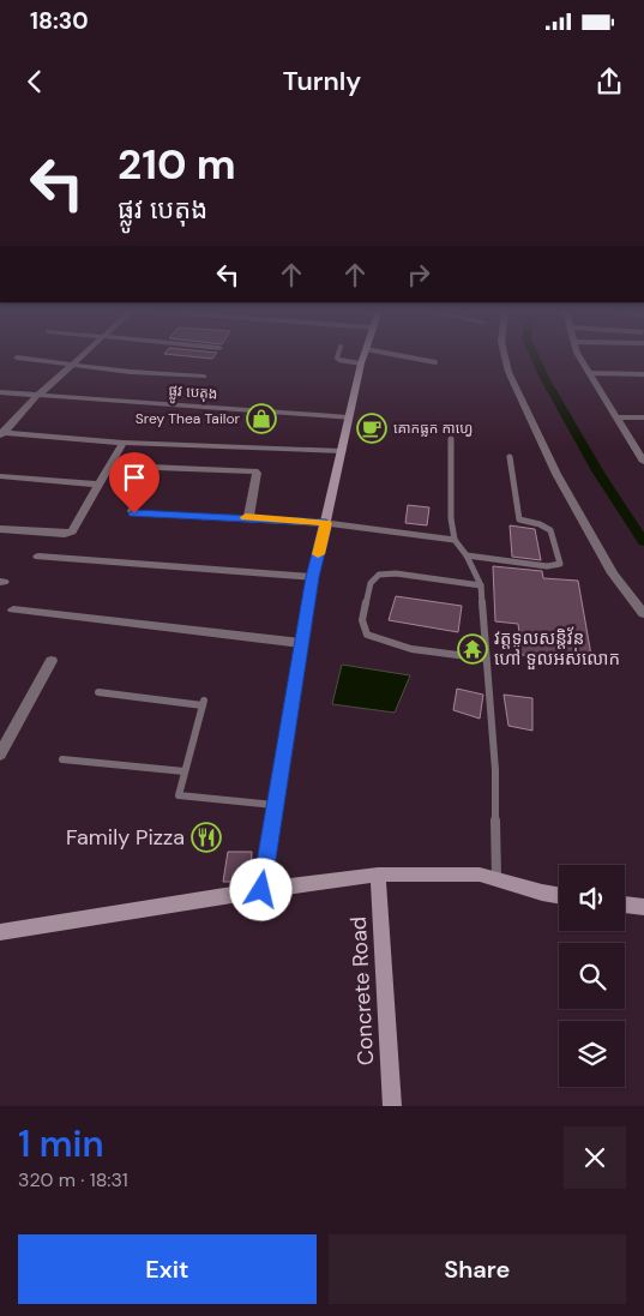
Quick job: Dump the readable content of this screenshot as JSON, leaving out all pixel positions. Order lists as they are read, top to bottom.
{
  "streets": {
    "street": ["ផ្លូវ បេតុង", "Concrete Road"]
  },
  "places": {
    "shop": ["Srey Thea Tailor"],
    "cafe": ["គោកធ្លក កាហ្វេ"],
    "temple": ["វត្តទូលសន្តិវ័ន ហៅ ទួលអស់លោក"],
    "restaurant": ["Family Pizza"]
  },
  "page": {
    "status": "18:30",
    "header": "Turnly",
    "turn": ["210 m", "ផ្លូវ បេតុង"],
    "heading": ["1 min", "320 m · 18:31"],
    "buttons": ["Exit", "Share"]
  }
}
